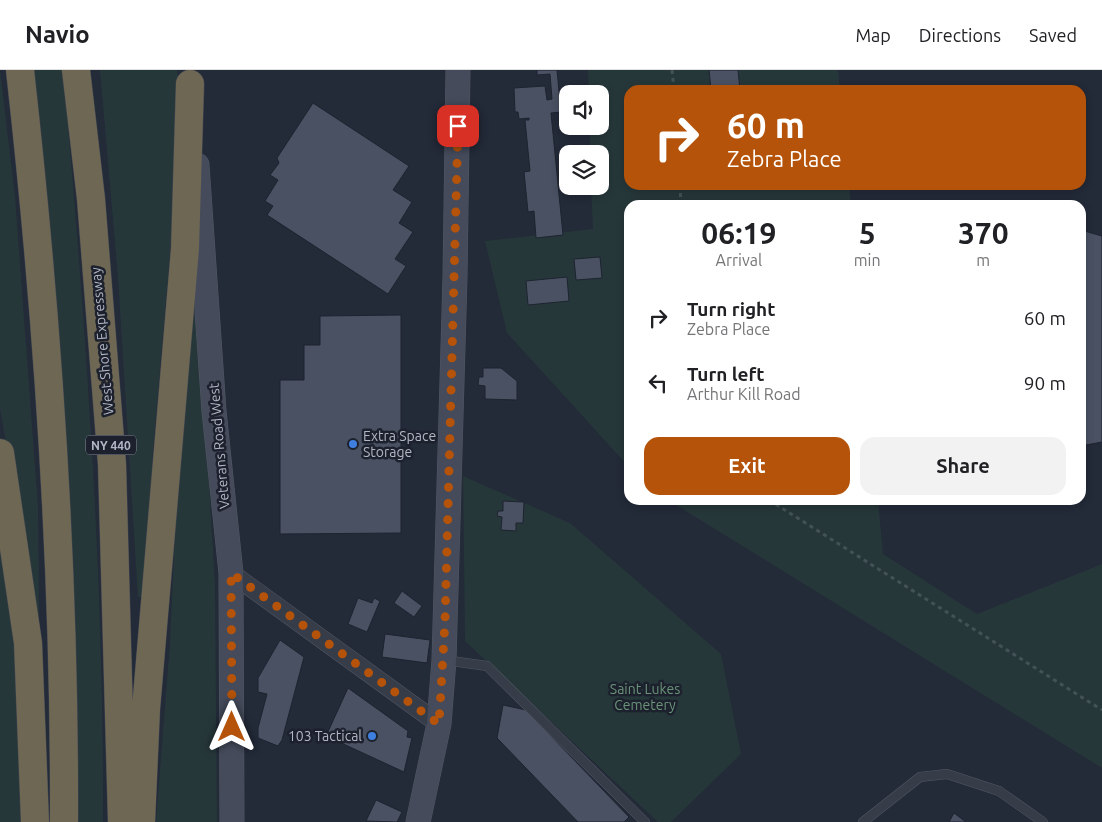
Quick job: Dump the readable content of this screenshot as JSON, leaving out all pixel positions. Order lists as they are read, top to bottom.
{
  "streets": {
    "highway": ["West Shore Expressway", "NY 440"],
    "street": ["Veterans Road West"]
  },
  "parks": ["Saint Lukes Cemetery"],
  "places": ["Extra Space Storage", "103 Tactical"],
  "page": {
    "header": "Navio",
    "nav": ["Map", "Directions", "Saved"],
    "turn": ["60 m", "Zebra Place"],
    "eta": [
      "06:19",
      "Arrival",
      "5",
      "min",
      "370",
      "m"
    ],
    "list": [
      {
        "name": "Turn right",
        "note": "Zebra Place",
        "value": "60 m"
      },
      {
        "name": "Turn left",
        "note": "Arthur Kill Road",
        "value": "90 m"
      }
    ],
    "buttons": ["Exit", "Share"]
  }
}
